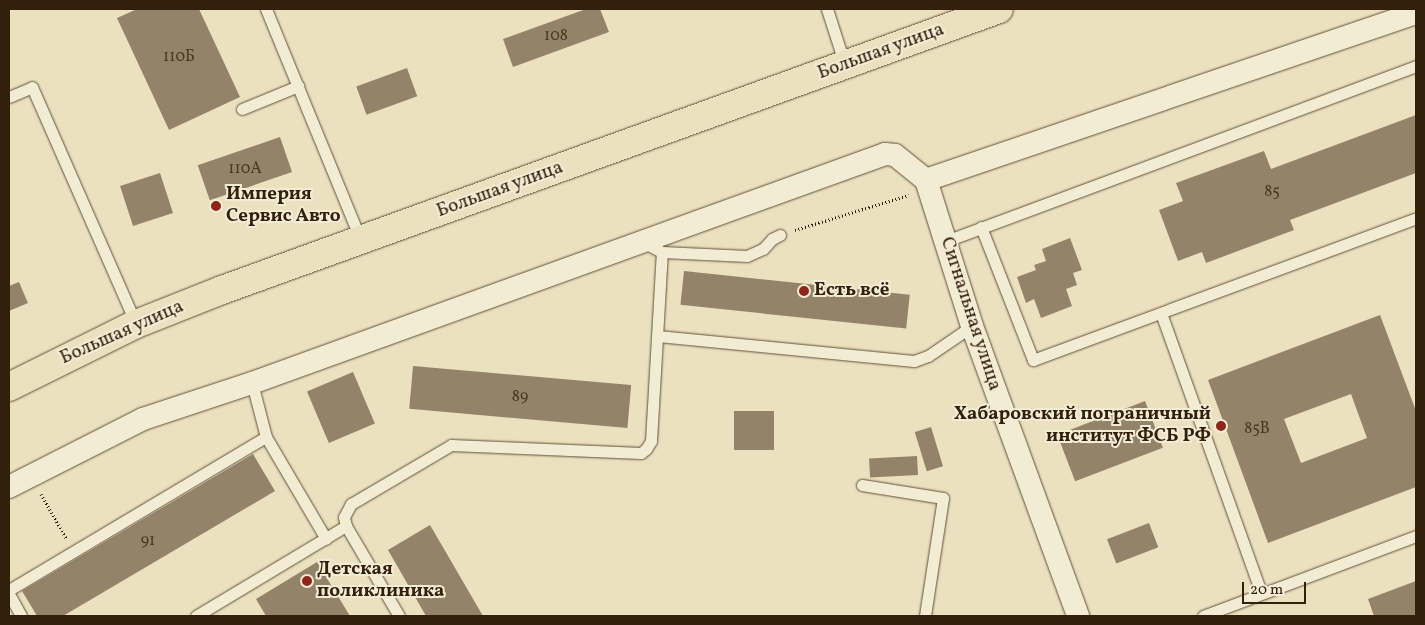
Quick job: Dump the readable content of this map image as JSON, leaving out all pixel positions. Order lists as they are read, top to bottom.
{
  "streets": {
    "highway": ["Большая улица"],
    "street": ["Сигнальная улица"]
  },
  "places": [
    "Империя Сервис Авто",
    "Есть всё",
    "Хабаровский пограничный институт ФСБ РФ",
    "Детская поликлиника"
  ],
  "house_numbers": [
    "108",
    "110Б",
    "110А",
    "85",
    "89",
    "85В",
    "91"
  ],
  "scale_bar": "20 m"
}
